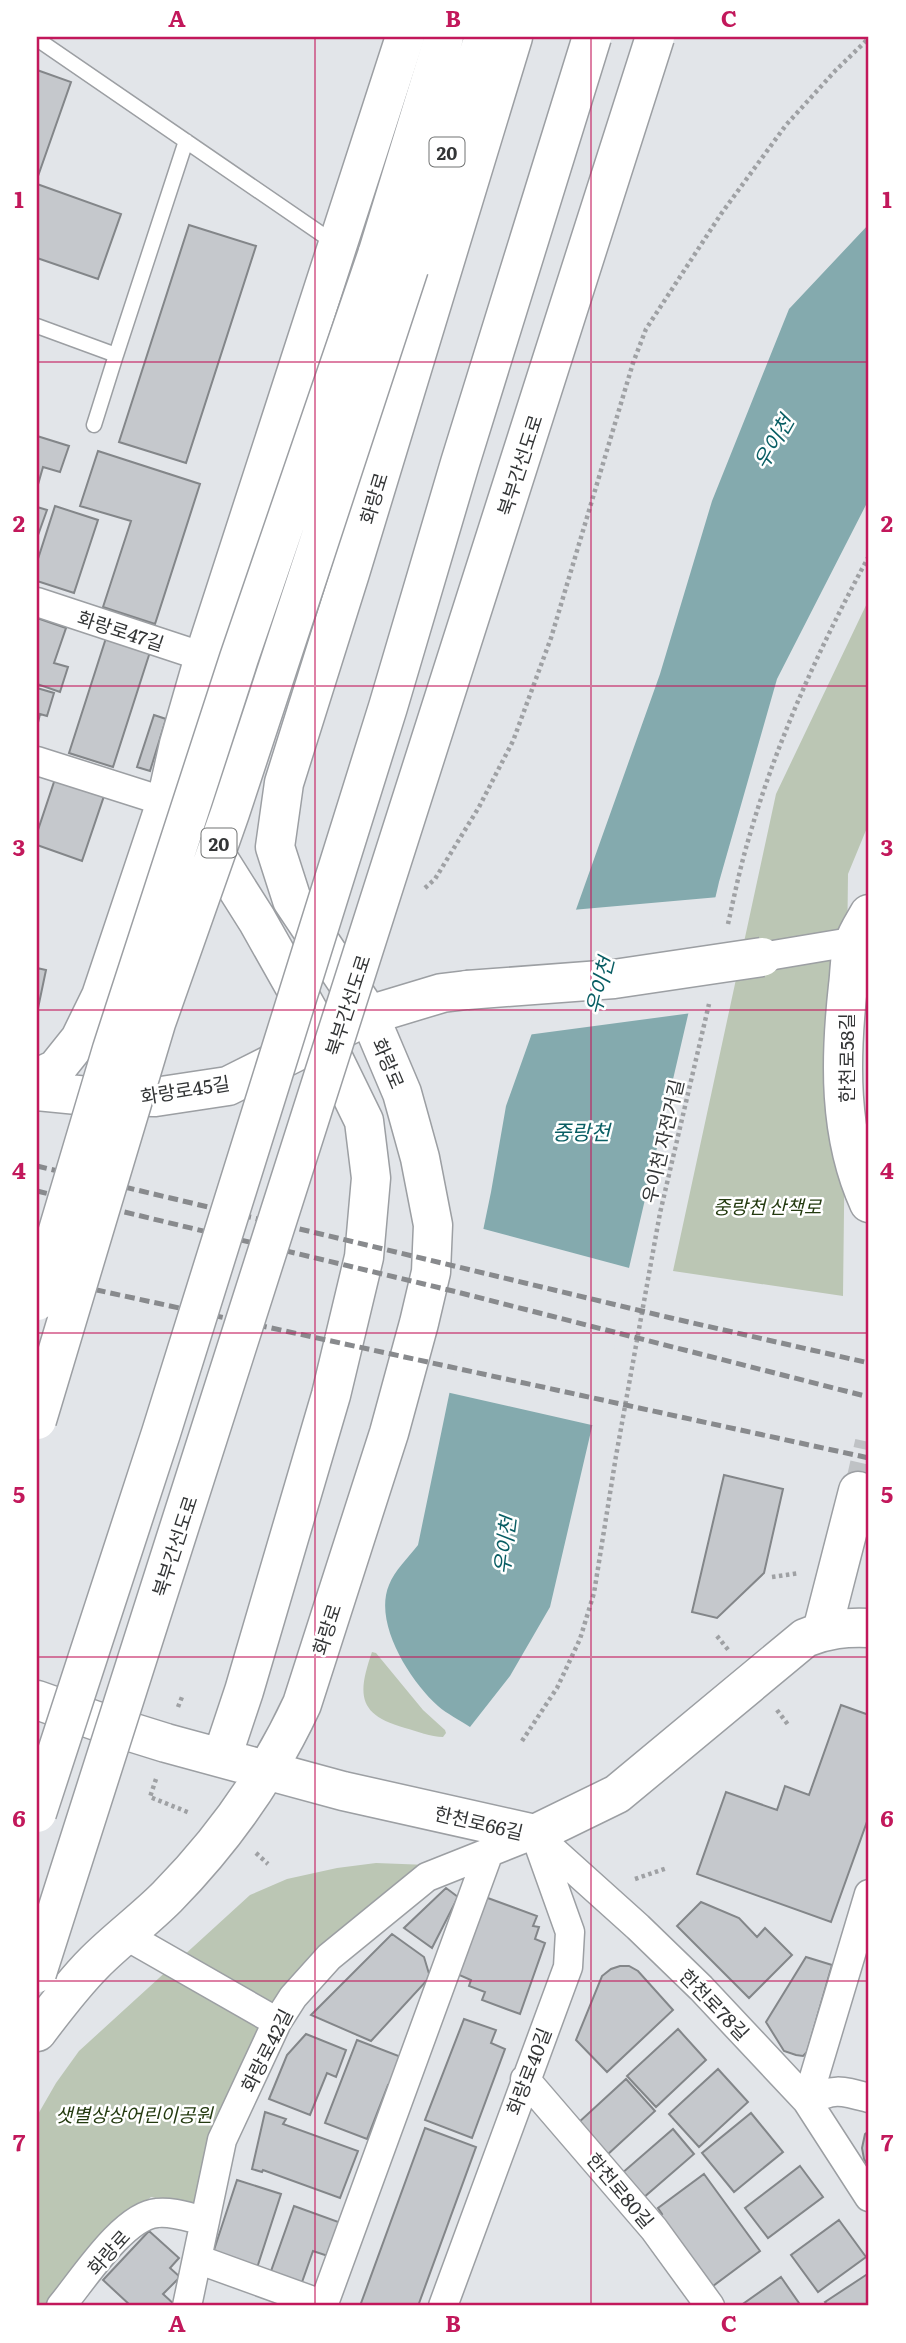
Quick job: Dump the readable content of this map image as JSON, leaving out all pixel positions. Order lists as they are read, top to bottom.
{
  "streets": {
    "main road": [
      "20",
      "북부간선도로",
      "화랑로",
      "한천로58길",
      "화랑로45길",
      "한천로66길"
    ],
    "street": [
      "화랑로47길",
      "한천로78길",
      "화랑로42길",
      "화랑로40길",
      "한천로80길"
    ],
    "path": ["우이천 자전거길"]
  },
  "crossings": [
    ["화랑로", "화랑로45길"],
    ["화랑로", "한천로66길"],
    ["화랑로", "화랑로42길"],
    ["한천로66길", "한천로78길"],
    ["한천로66길", "화랑로42길"],
    ["한천로66길", "화랑로40길"],
    ["한천로78길", "화랑로42길"],
    ["한천로78길", "화랑로40길"],
    ["화랑로42길", "화랑로40길"],
    ["화랑로40길", "한천로80길"]
  ],
  "water": ["우이천", "중랑천"],
  "parks": ["중랑천 산책로", "샛별상상어린이공원"],
  "grid": {
    "columns": ["A", "B", "C"],
    "rows": [
      "1",
      "2",
      "3",
      "4",
      "5",
      "6",
      "7"
    ]
  }
}
